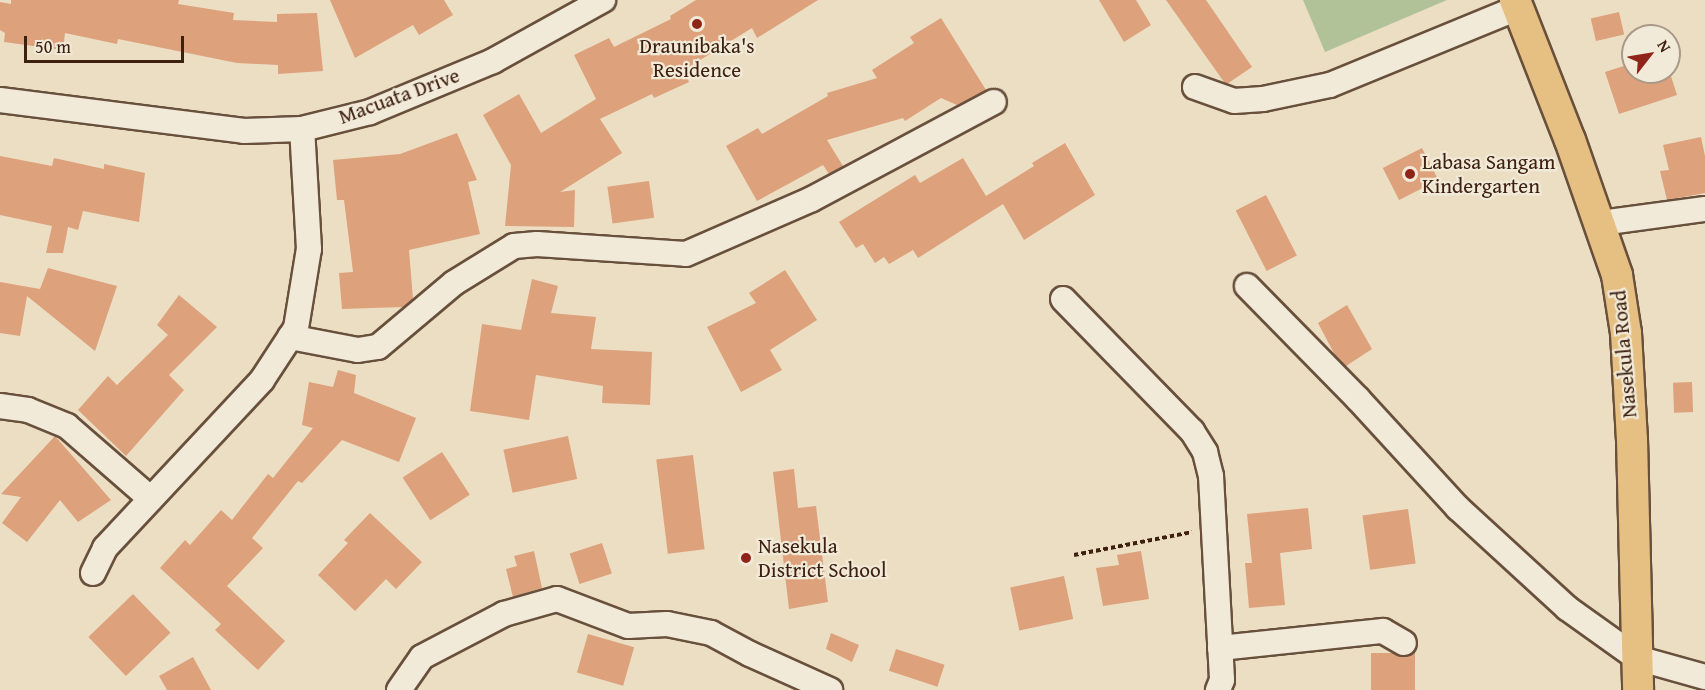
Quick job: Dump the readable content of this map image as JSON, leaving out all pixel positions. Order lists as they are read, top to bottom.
{
  "streets": {
    "main road": ["Nasekula Road"],
    "street": ["Macuata Drive"]
  },
  "places": ["Draunibaka's Residence", "Labasa Sangam Kindergarten", "Nasekula District School"],
  "scale_bar": "50 m",
  "north": "top right"
}
